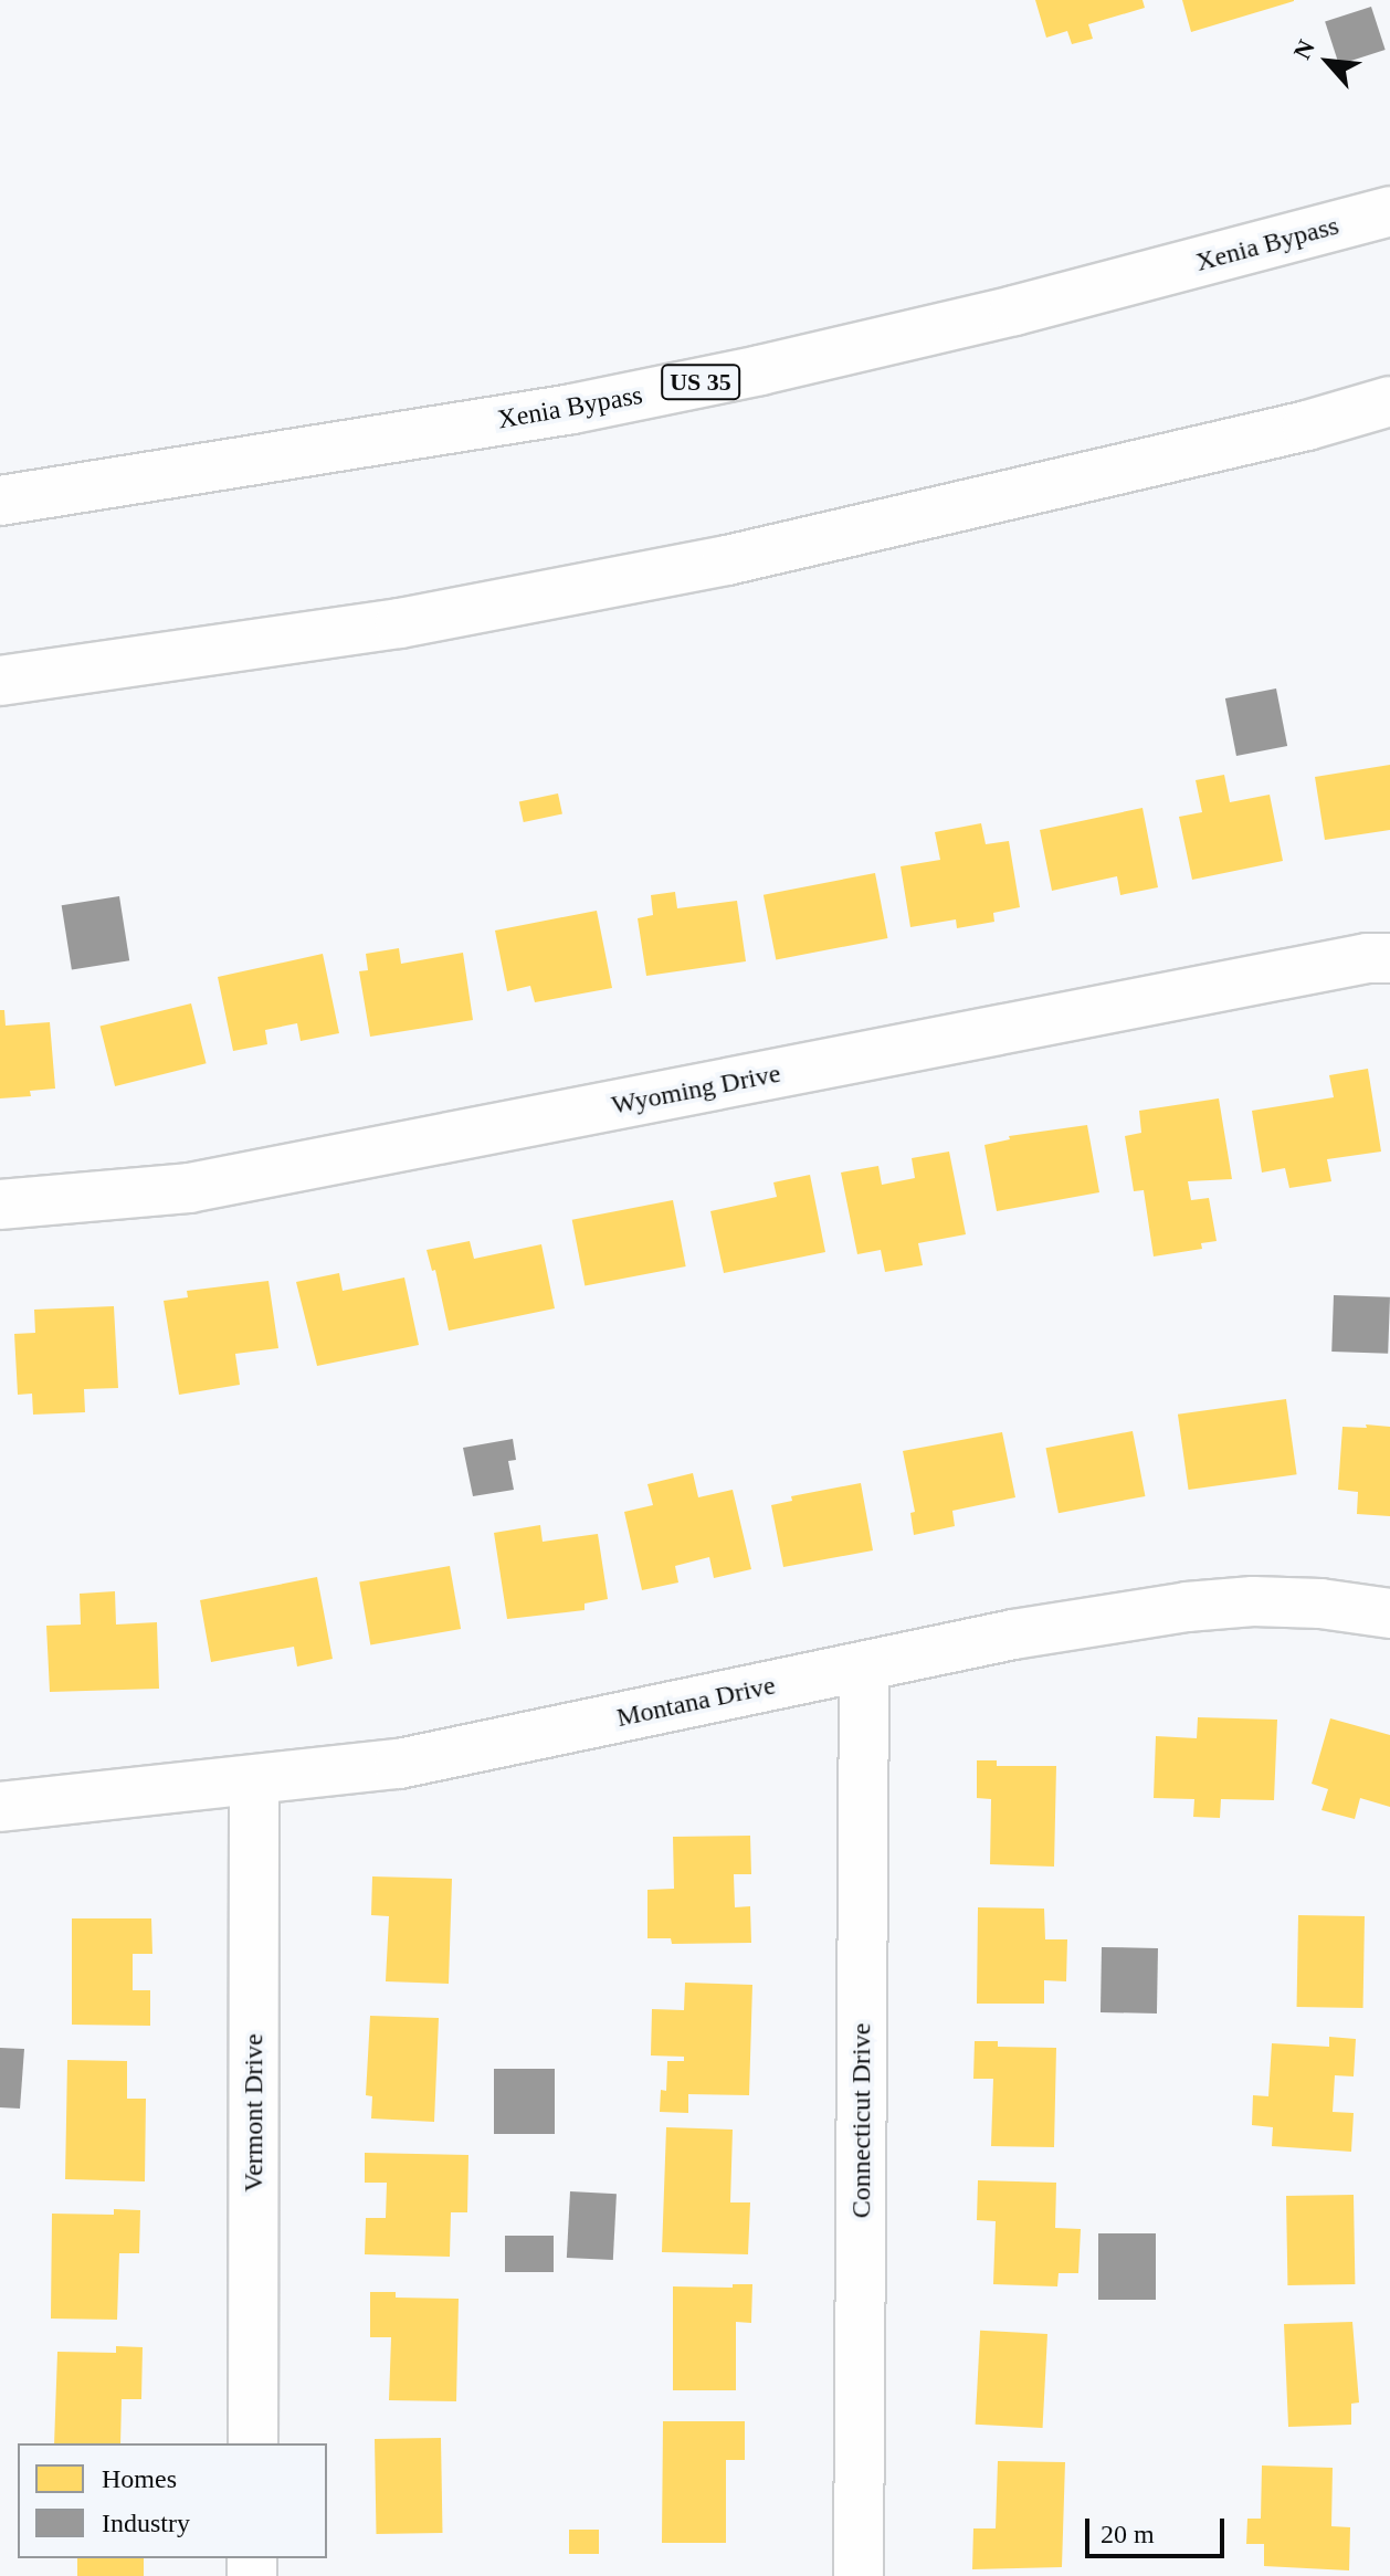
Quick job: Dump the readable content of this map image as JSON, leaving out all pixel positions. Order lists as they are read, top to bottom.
{
  "streets": {
    "main road": [
      "Xenia Bypass",
      "US 35",
      "Wyoming Drive",
      "Montana Drive",
      "Vermont Drive",
      "Connecticut Drive"
    ]
  },
  "crossings": [
    ["Montana Drive", "Vermont Drive"],
    ["Montana Drive", "Connecticut Drive"]
  ],
  "legend": ["Homes", "Industry"],
  "scale_bar": "20 m",
  "north": "top left"
}
